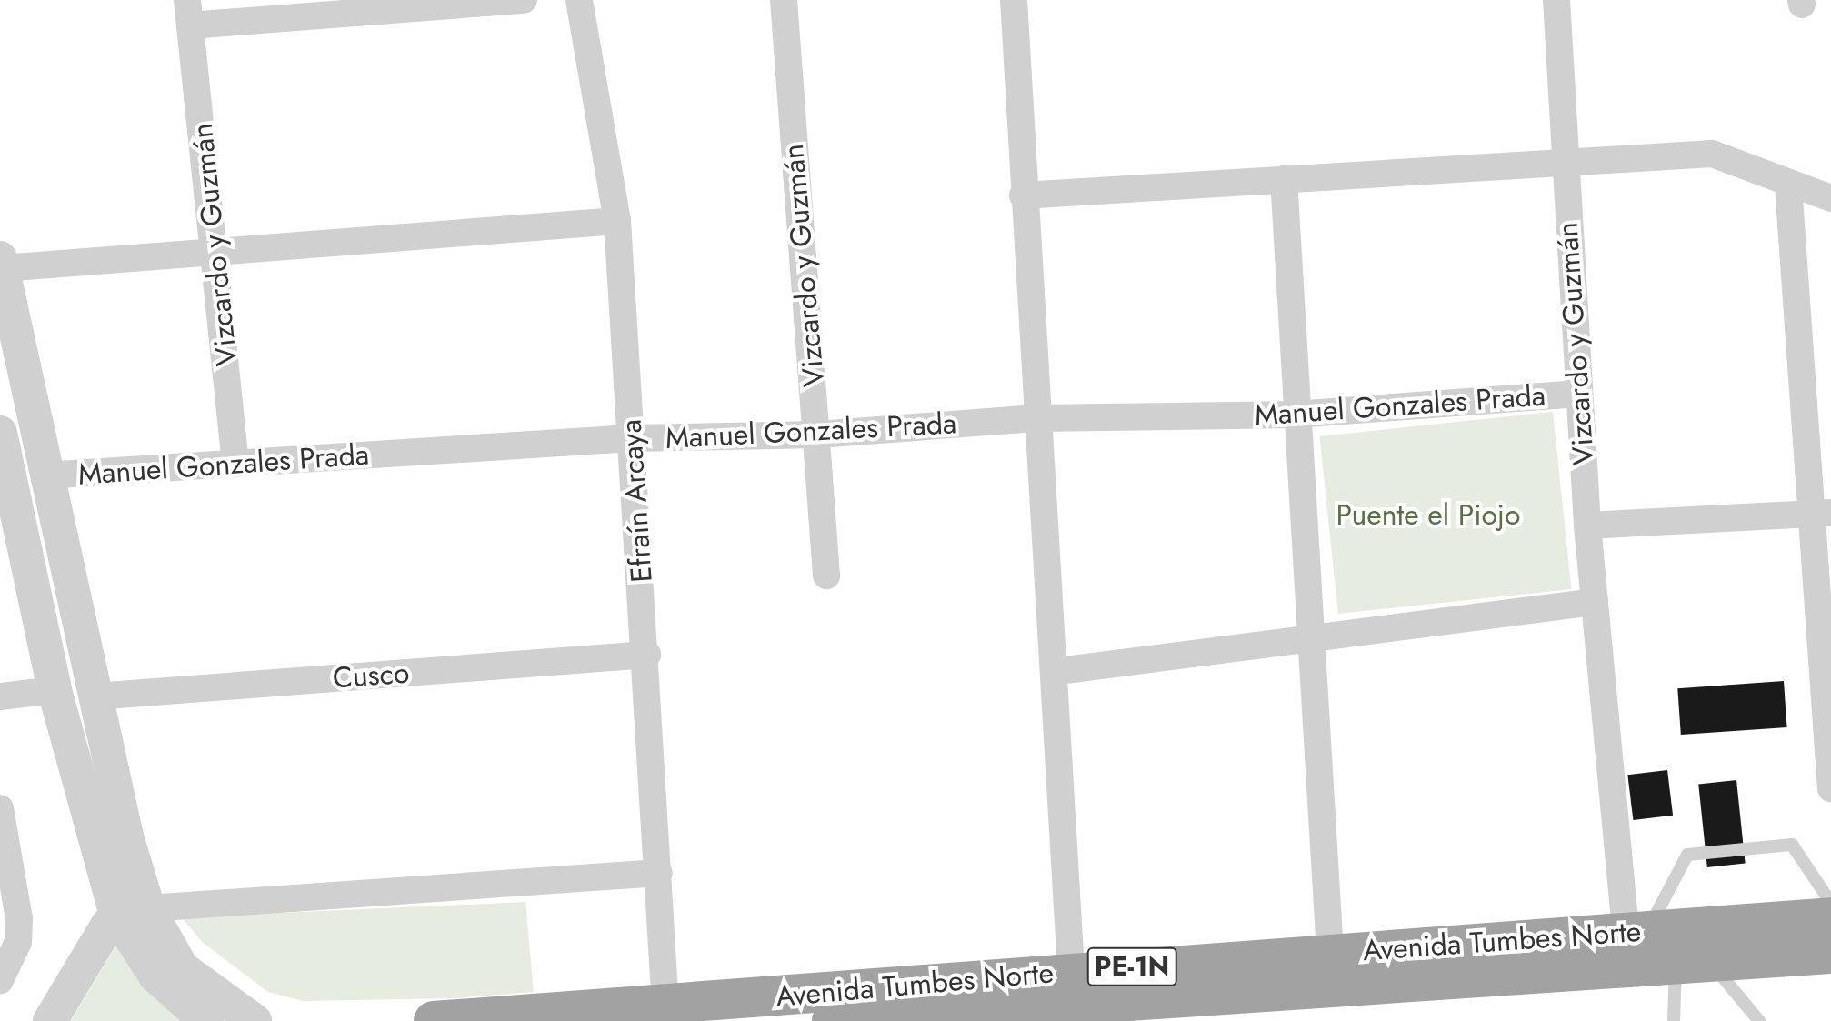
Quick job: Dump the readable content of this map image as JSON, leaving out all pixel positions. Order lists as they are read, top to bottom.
{
  "streets": {
    "highway": ["Avenida Tumbes Norte", "PE-1N"],
    "street": [
      "Vizcardo y Guzmán",
      "Manuel Gonzales Prada",
      "Efraín Arcaya",
      "Cusco"
    ]
  },
  "crossings": [
    ["Vizcardo y Guzmán", "Manuel Gonzales Prada"],
    ["Vizcardo y Guzmán", "Avenida Tumbes Norte"],
    ["Manuel Gonzales Prada", "Efraín Arcaya"],
    ["Efraín Arcaya", "Cusco"],
    ["Efraín Arcaya", "Avenida Tumbes Norte"]
  ],
  "parks": ["Puente el Piojo"]
}
